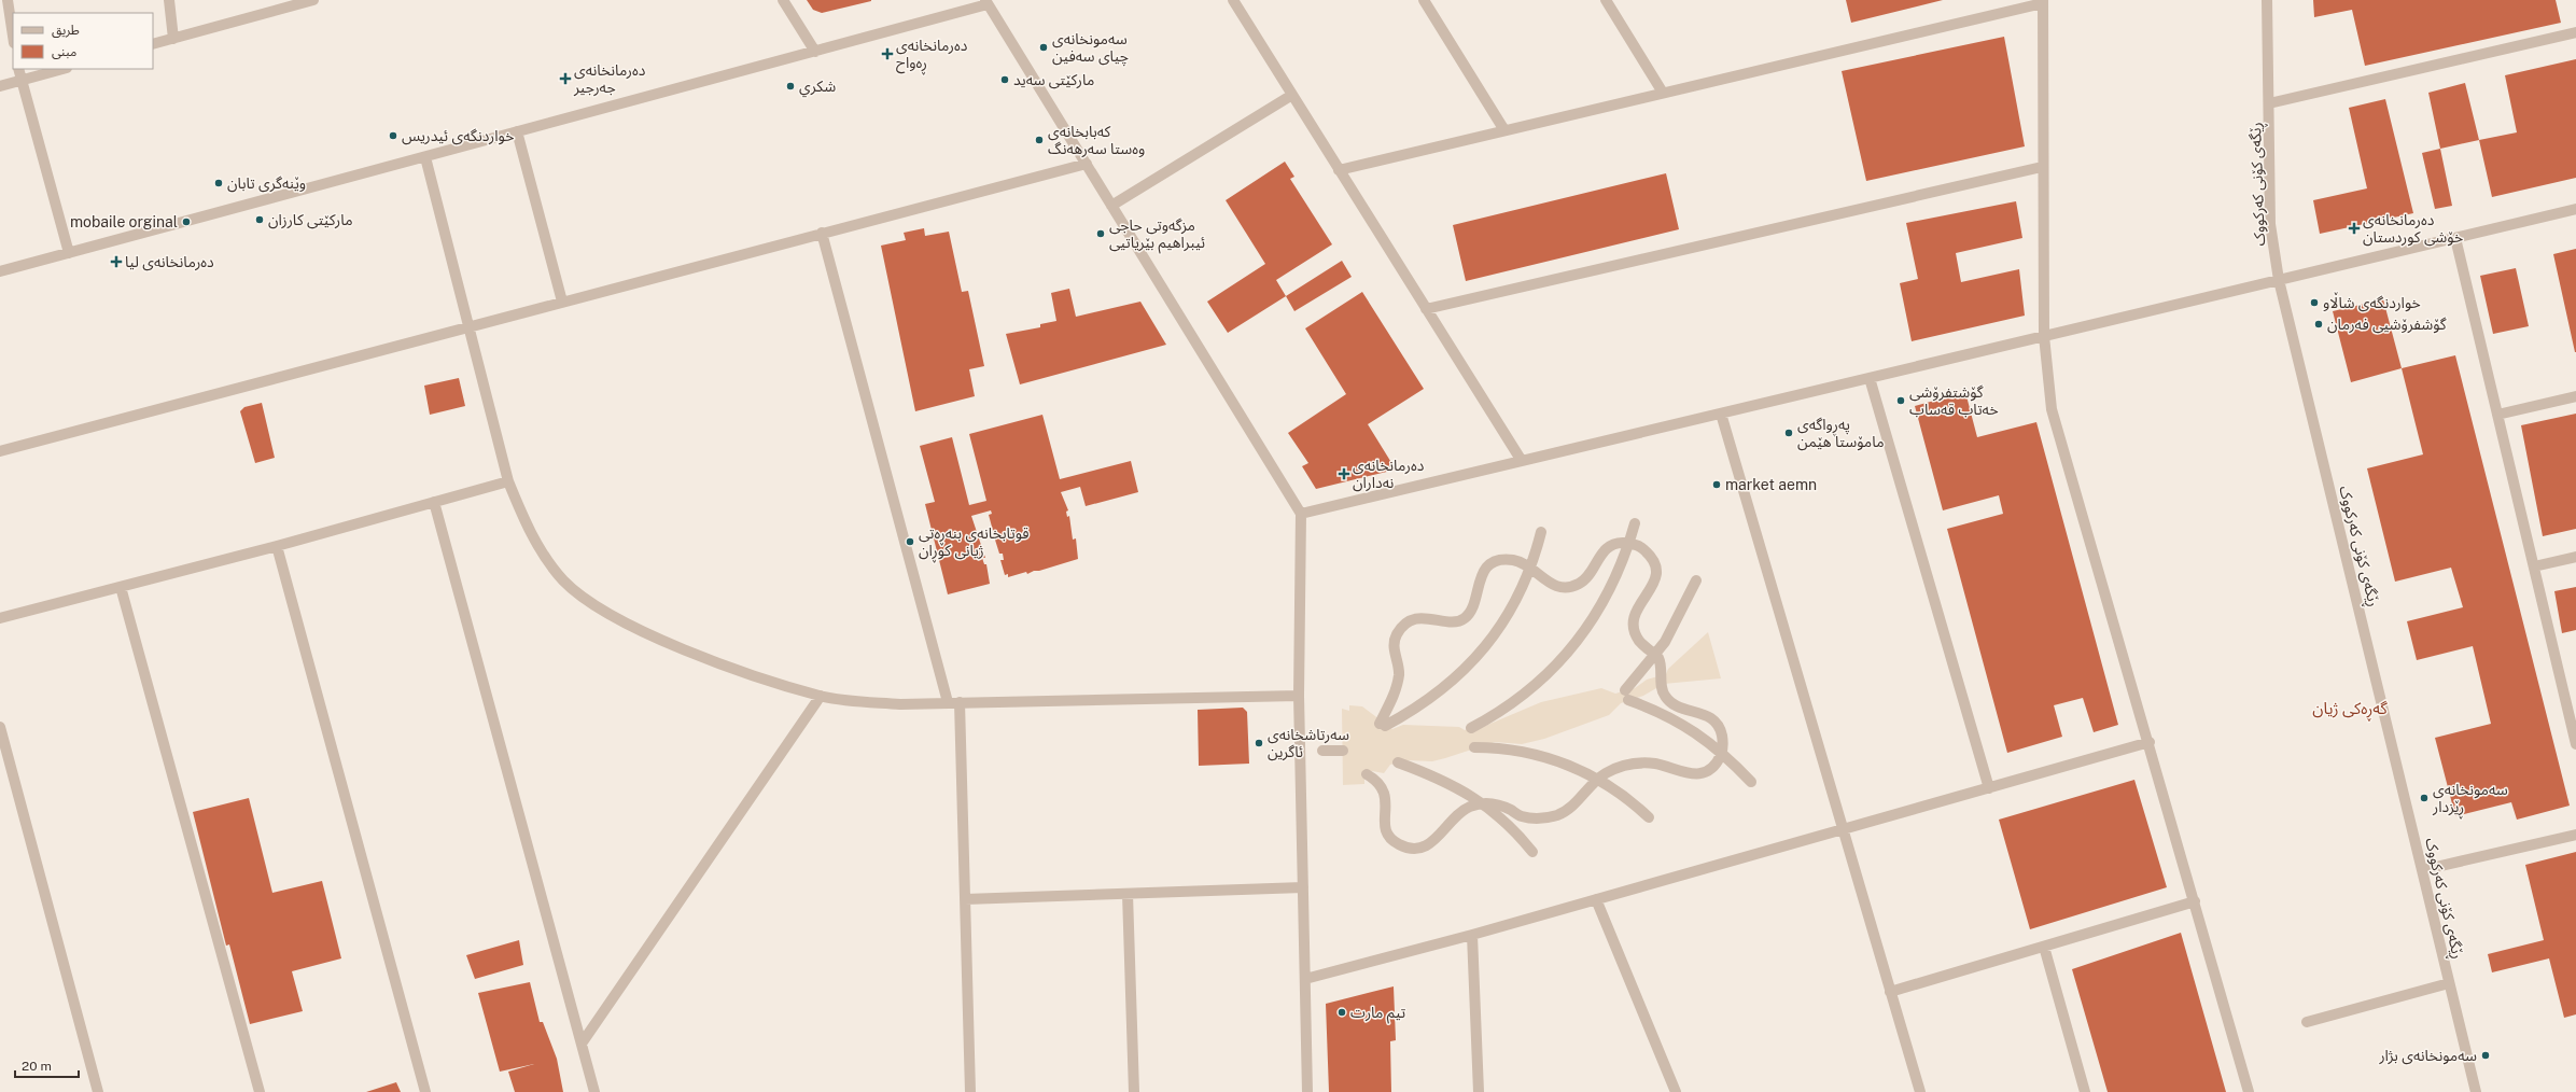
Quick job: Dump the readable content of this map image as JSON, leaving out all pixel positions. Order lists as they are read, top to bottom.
{
  "streets": {
    "street": ["ڕێگەی کۆنی کەرکووک"]
  },
  "districts": ["گەڕەکی ژیان"],
  "places": {
    "other": [
      "سەمونخانەی چیای سەفین",
      "مارکێتی سەید",
      "شكري",
      "خواردنگەی ئیدریس",
      "کەبابخانەی وەستا سەرهەنگ",
      "وێنەگری تابان",
      "مارکێتی کارزان",
      "mobaile orginal",
      "مزگەوتی حاجی ئیبراهیم بێریاتیی",
      "خواردنگەی شاڵاو",
      "گۆشفرۆشیی فەرمان",
      "گۆشتفرۆشی خەتاب قەساب",
      "پەڕواگەی مامۆستا هێمن",
      "market aemn",
      "قوتابخانەی بنەڕەتی ژیانی کوڕان",
      "سەرتاشخانەی ئاگرین",
      "سەمونخانەی ڕێزدار",
      "تیم مارت",
      "سەمونخانەی بژار"
    ],
    "health": [
      "دەرمانخانەی ڕەواح",
      "دەرمانخانەی جەرجیر",
      "دەرمانخانەی خۆشی کوردستان",
      "دەرمانخانەی لیا",
      "دەرمانخانەی نەداران"
    ]
  },
  "legend": ["طريق", "مبنى"],
  "scale_bar": "20 m"
}
